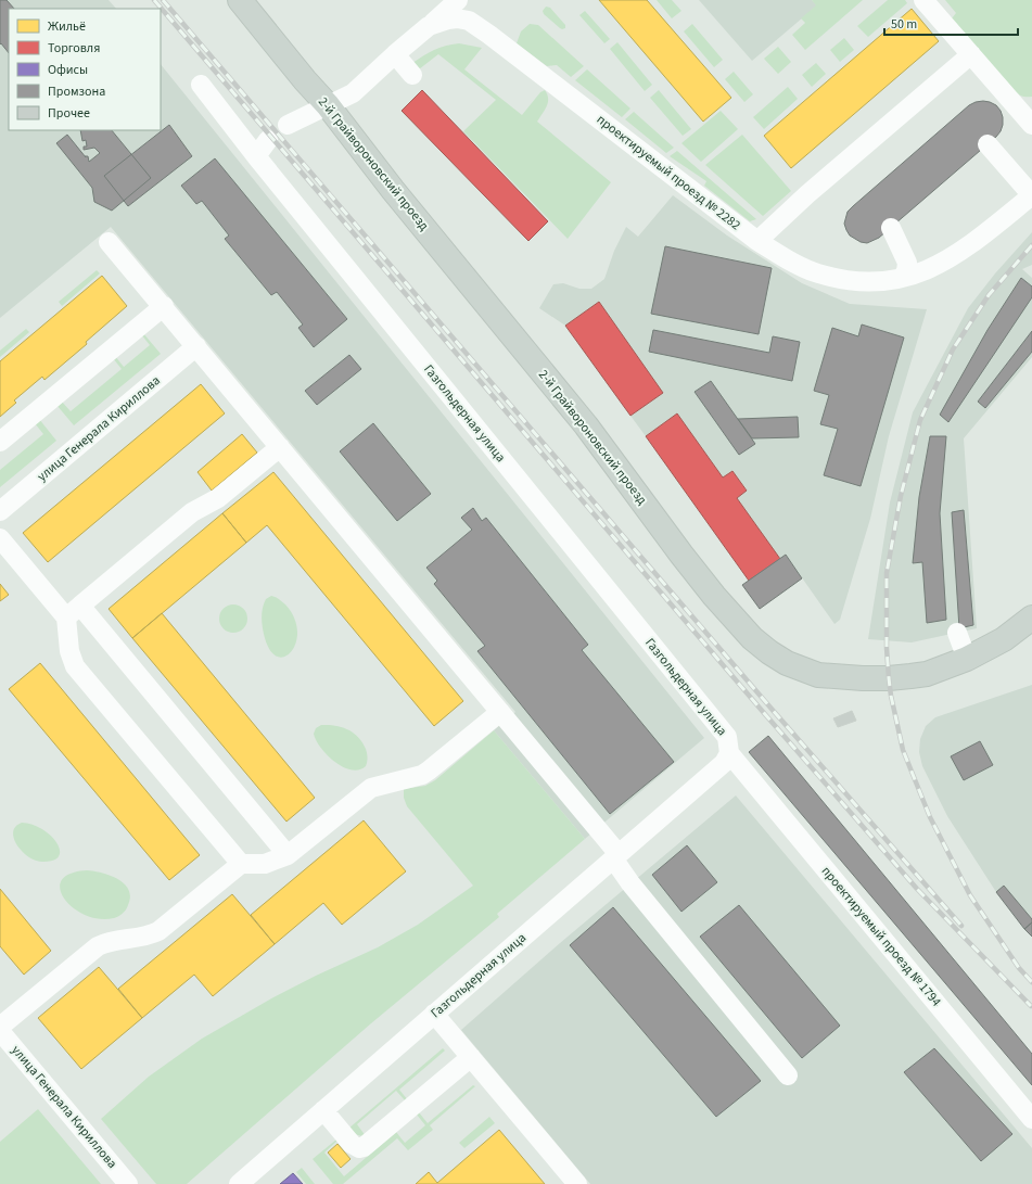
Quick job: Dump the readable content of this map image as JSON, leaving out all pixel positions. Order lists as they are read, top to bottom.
{
  "streets": {
    "main road": ["2-й Грайвороновский проезд"],
    "street": [
      "проектируемый проезд № 2282",
      "Газгольдерная улица",
      "улица Генерала Кириллова",
      "проектируемый проезд № 1794"
    ]
  },
  "crossings": [
    ["2-й Грайвороновский проезд", "проектируемый проезд № 2282"],
    ["Газгольдерная улица", "проектируемый проезд № 1794"]
  ],
  "legend": [
    "Жильё",
    "Торговля",
    "Офисы",
    "Промзона",
    "Прочее"
  ],
  "scale_bar": "50 m"
}
